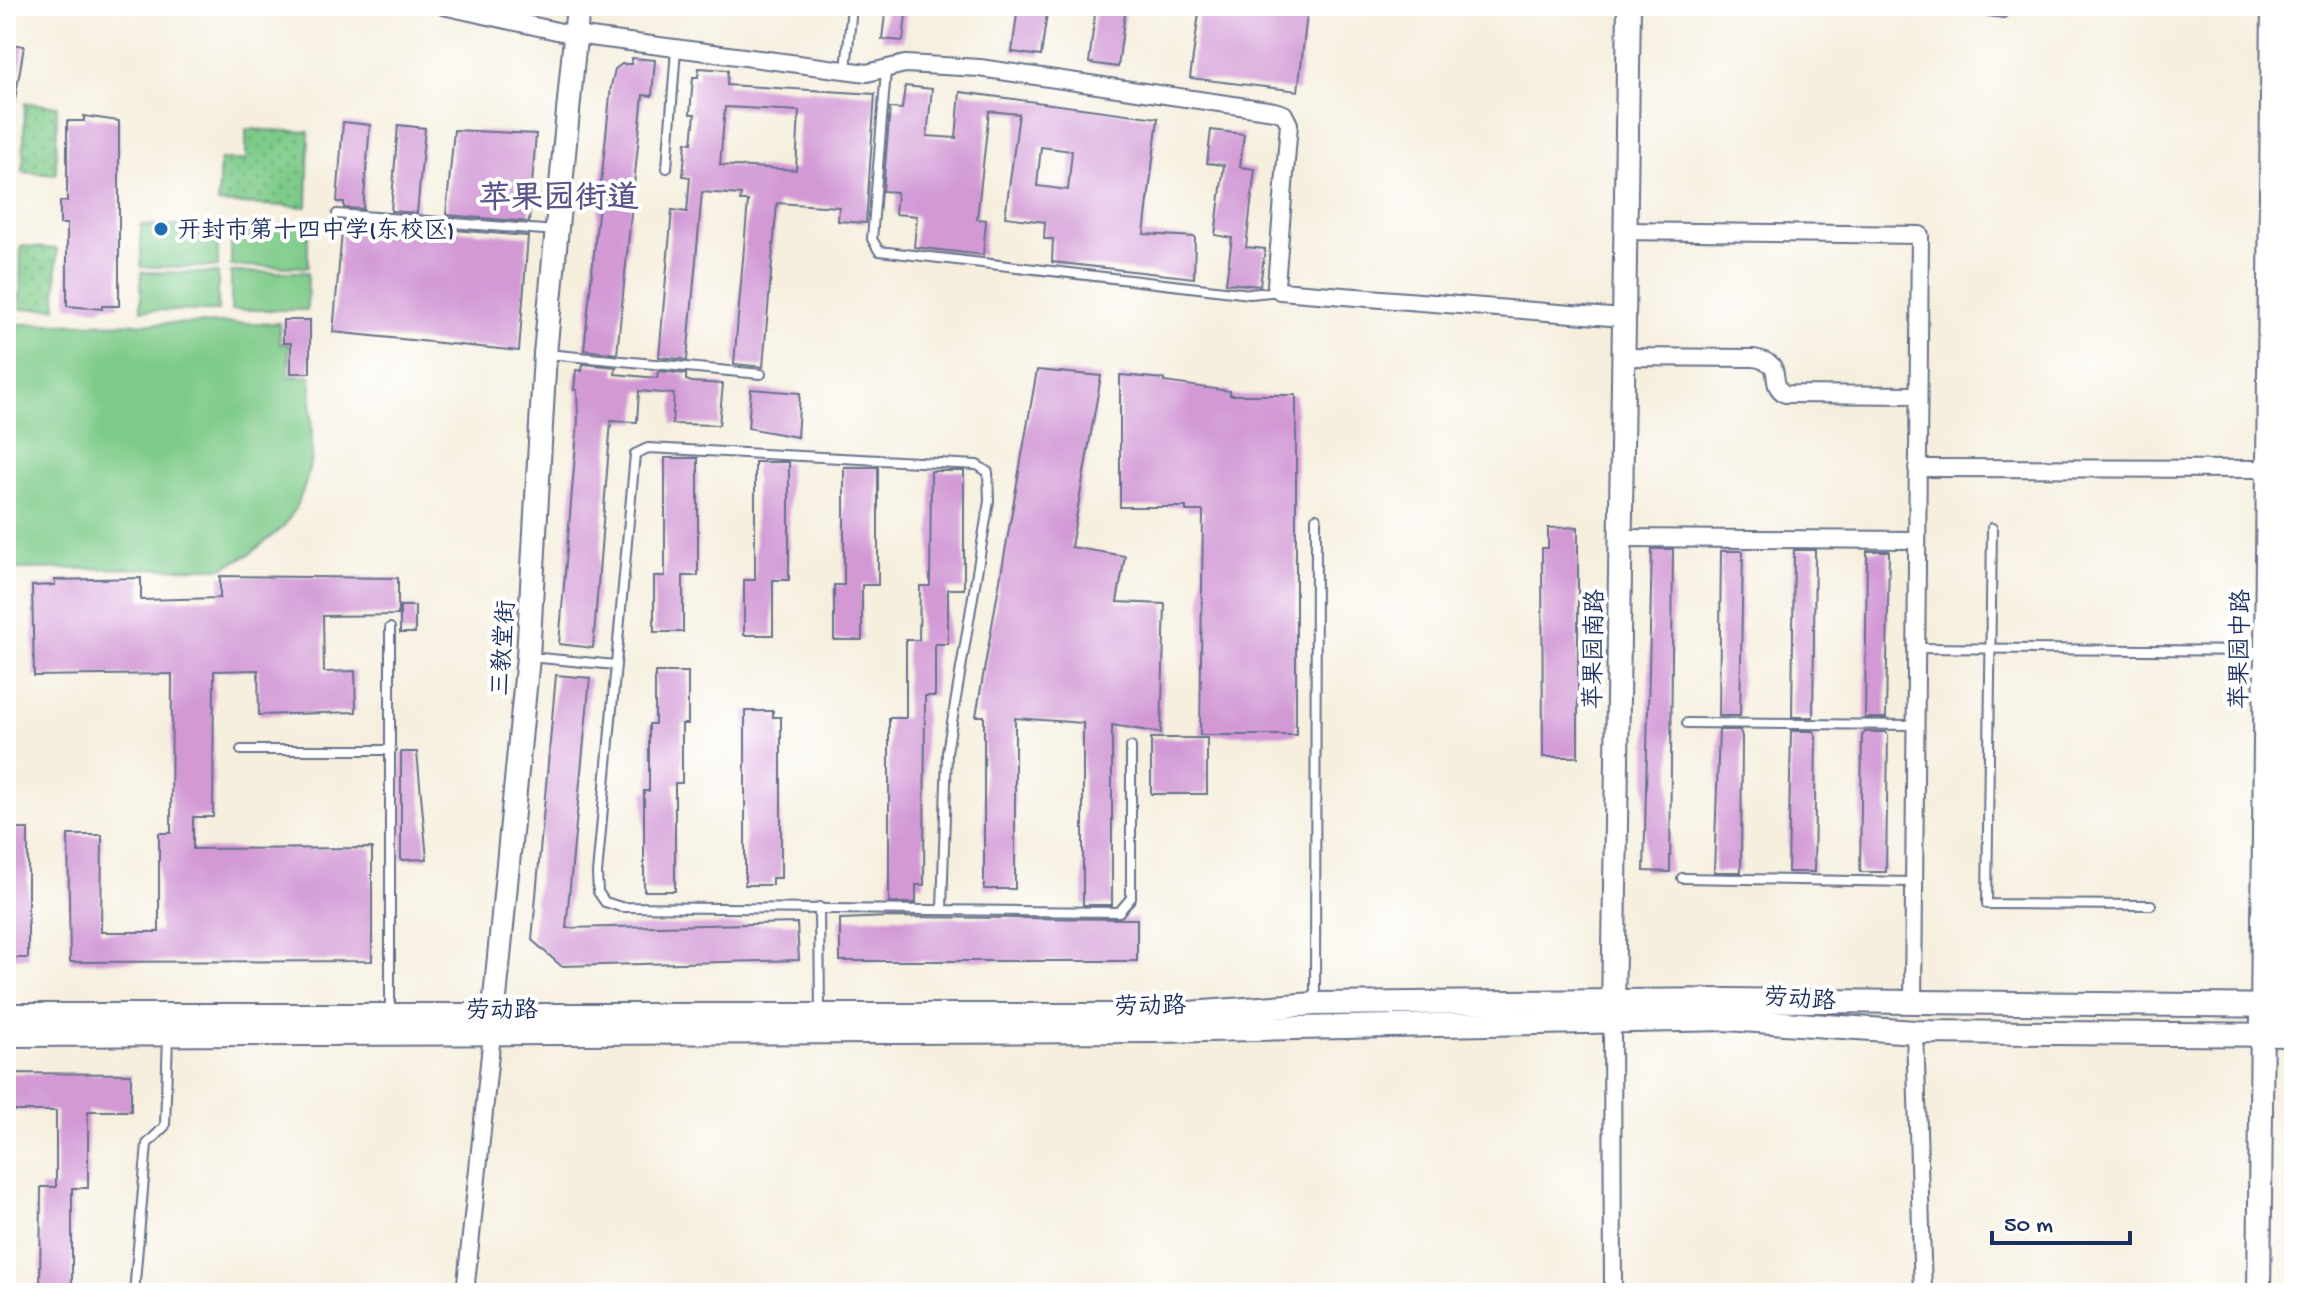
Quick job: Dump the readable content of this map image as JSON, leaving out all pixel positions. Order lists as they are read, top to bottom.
{
  "streets": {
    "street": [
      "三教堂街",
      "苹果园南路",
      "苹果园中路",
      "劳动路"
    ]
  },
  "crossings": [
    ["三教堂街", "劳动路"],
    ["苹果园南路", "劳动路"],
    ["苹果园中路", "劳动路"]
  ],
  "districts": ["苹果园街道"],
  "places": ["开封市第十四中学(东校区)"],
  "scale_bar": "50 m"
}
